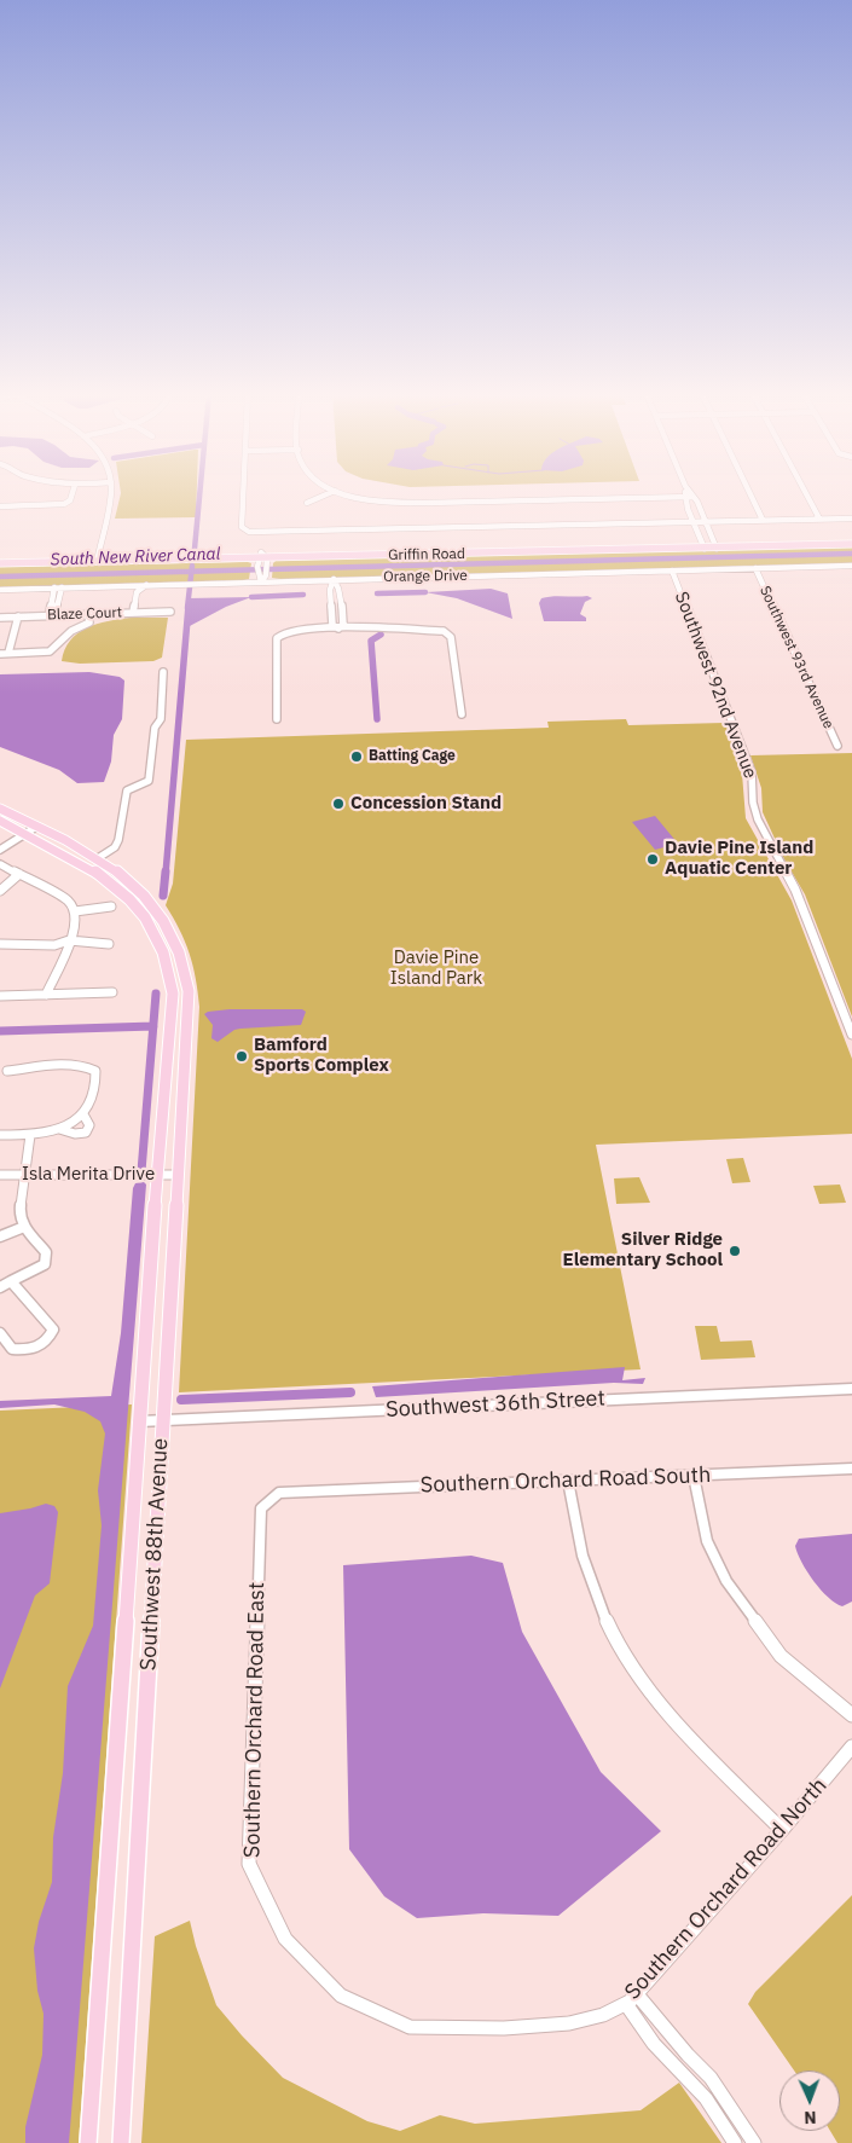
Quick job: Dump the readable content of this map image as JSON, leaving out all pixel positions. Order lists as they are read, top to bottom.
{
  "streets": {
    "main road": ["Griffin Road", "Southwest 88th Avenue"],
    "street": [
      "Orange Drive",
      "Blaze Court",
      "Southwest 93rd Avenue",
      "Southwest 92nd Avenue",
      "Isla Merita Drive",
      "Southwest 36th Street",
      "Southern Orchard Road South",
      "Southern Orchard Road East",
      "Southern Orchard Road North"
    ]
  },
  "crossings": [
    ["Orange Drive", "Southwest 93rd Avenue"],
    ["Orange Drive", "Southwest 92nd Avenue"],
    ["Isla Merita Drive", "Southwest 88th Avenue"],
    ["Southwest 36th Street", "Southwest 88th Avenue"],
    ["Southern Orchard Road South", "Southern Orchard Road East"],
    ["Southern Orchard Road East", "Southern Orchard Road North"]
  ],
  "water": ["South New River Canal"],
  "parks": ["Davie Pine Island Park"],
  "places": [
    "Batting Cage",
    "Concession Stand",
    "Davie Pine Island Aquatic Center",
    "Bamford Sports Complex",
    "Silver Ridge Elementary School"
  ],
  "north": "bottom"
}
